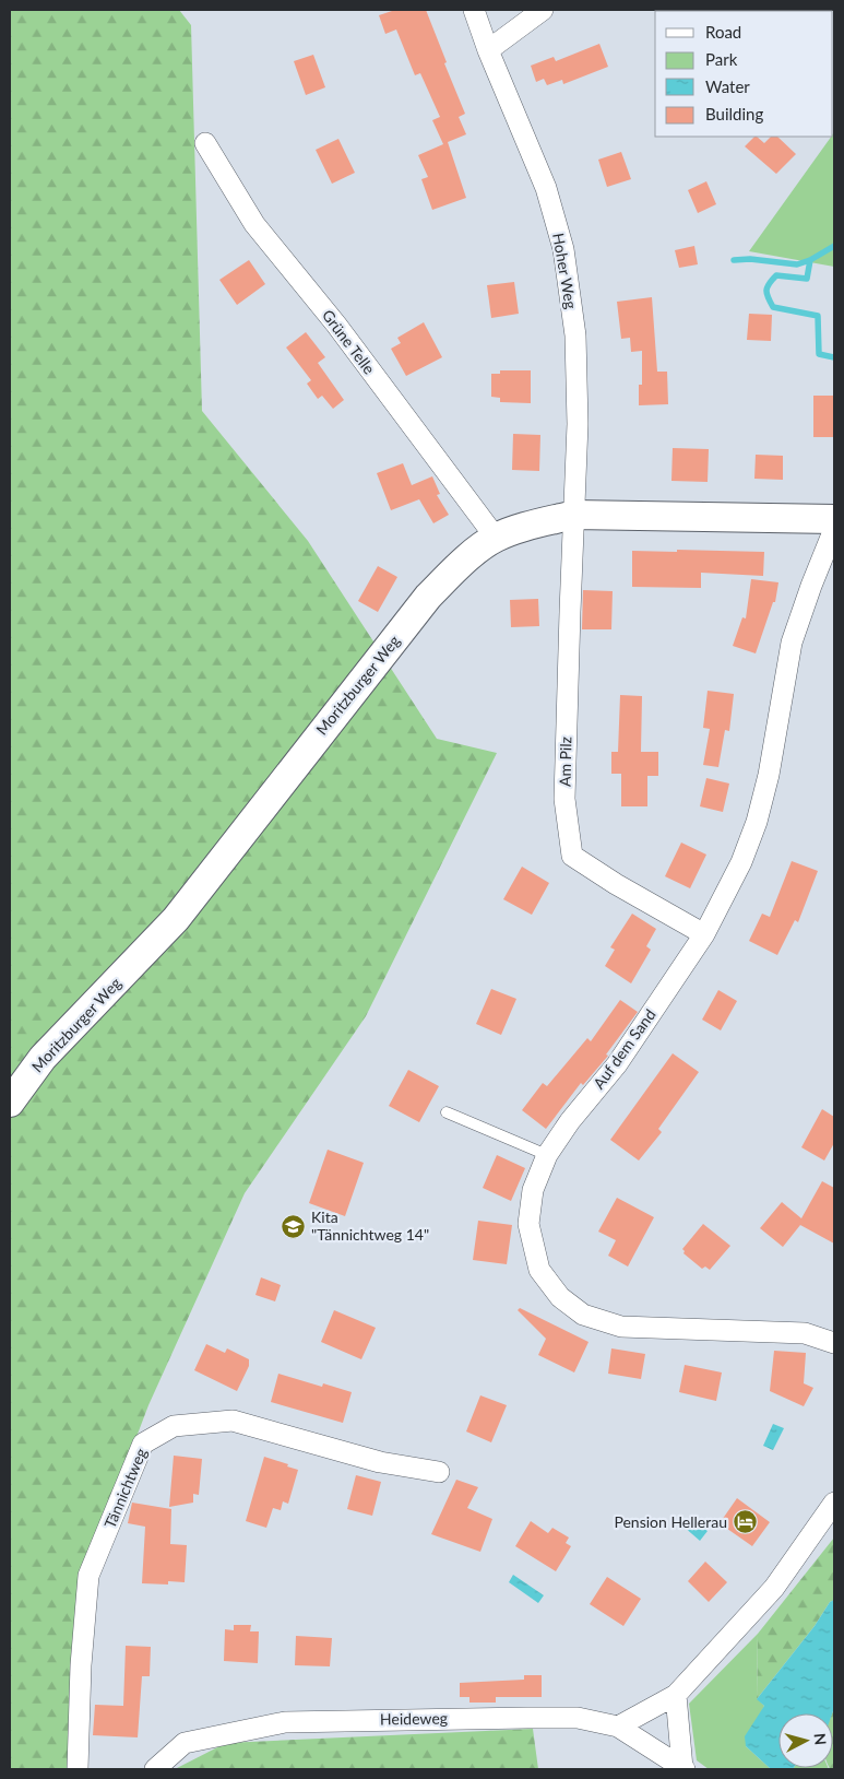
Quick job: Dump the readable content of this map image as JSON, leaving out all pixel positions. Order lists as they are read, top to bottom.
{
  "streets": {
    "street": [
      "Hoher Weg",
      "Grüne Telle",
      "Moritzburger Weg",
      "Am Pilz",
      "Auf dem Sand",
      "Tännichtweg",
      "Heideweg"
    ]
  },
  "crossings": [
    ["Hoher Weg", "Moritzburger Weg"],
    ["Hoher Weg", "Am Pilz"],
    ["Grüne Telle", "Moritzburger Weg"],
    ["Moritzburger Weg", "Am Pilz"],
    ["Am Pilz", "Auf dem Sand"]
  ],
  "places": {
    "school or university": ["Kita \"Tännichtweg 14\""],
    "hotel": ["Pension Hellerau"]
  },
  "legend": [
    "Road",
    "Park",
    "Water",
    "Building"
  ],
  "north": "right"
}
